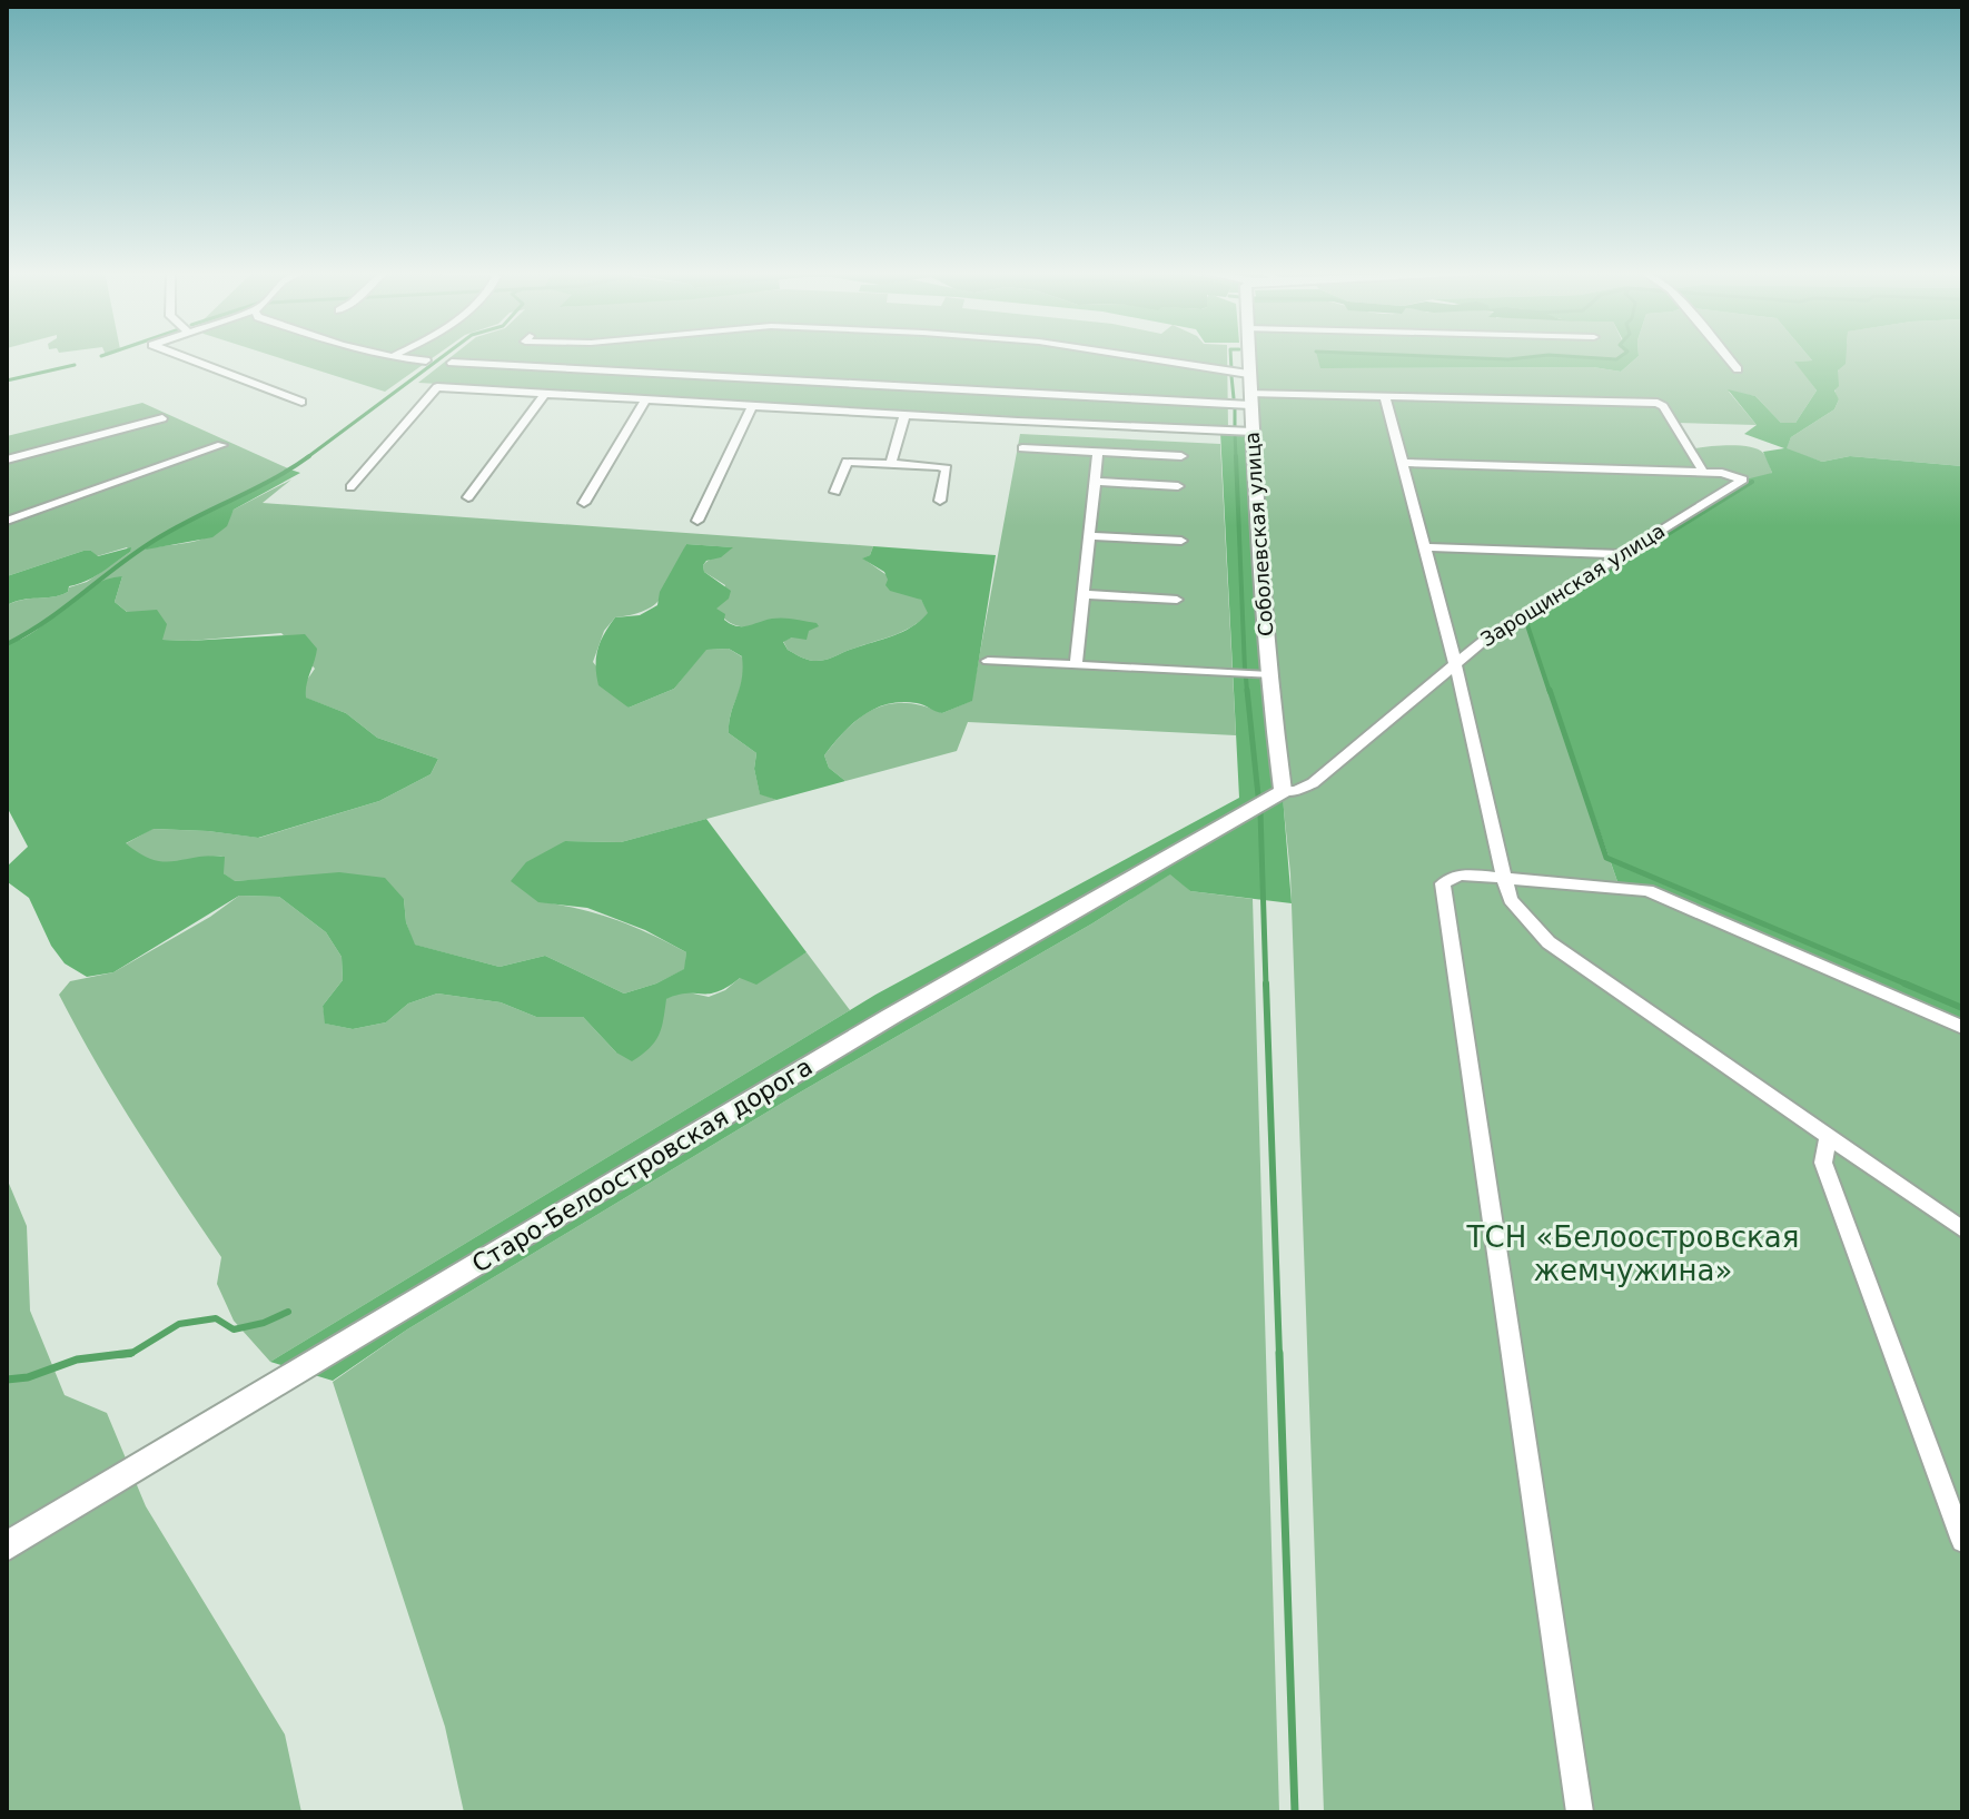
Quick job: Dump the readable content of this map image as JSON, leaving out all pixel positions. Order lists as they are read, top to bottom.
{
  "streets": {
    "street": ["Соболевская улица", "Зарощинская улица", "Старо-Белоостровская дорога"]
  },
  "crossings": [
    ["Соболевская улица", "Зарощинская улица"],
    ["Соболевская улица", "Старо-Белоостровская дорога"],
    ["Зарощинская улица", "Старо-Белоостровская дорога"]
  ],
  "parks": ["ТСН «Белоостровская жемчужина»"]
}
